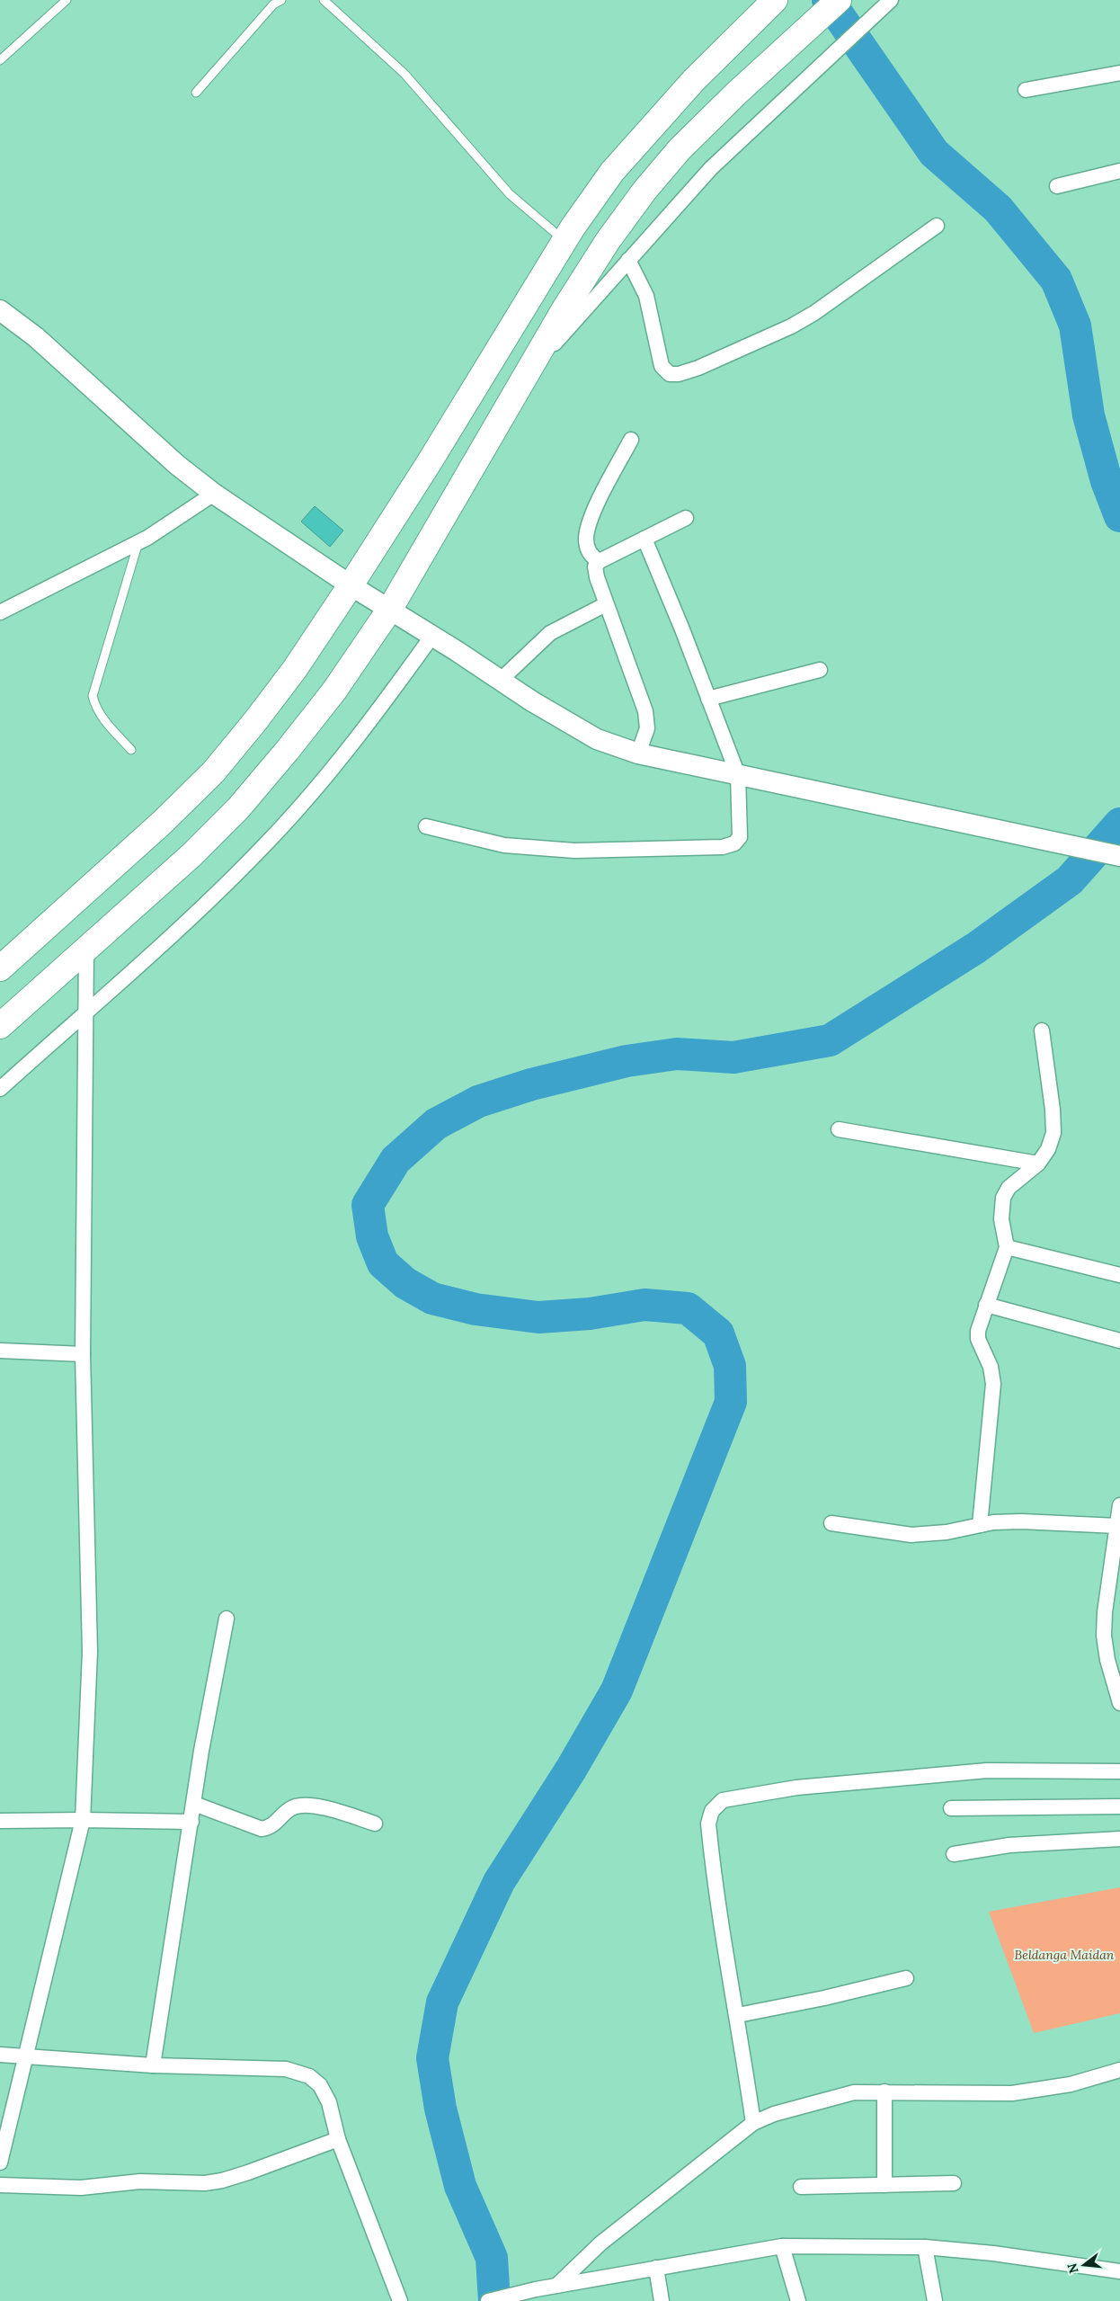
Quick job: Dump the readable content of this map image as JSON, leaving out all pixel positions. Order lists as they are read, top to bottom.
{
  "parks": ["Beldanga Maidan"],
  "north": "left"
}
